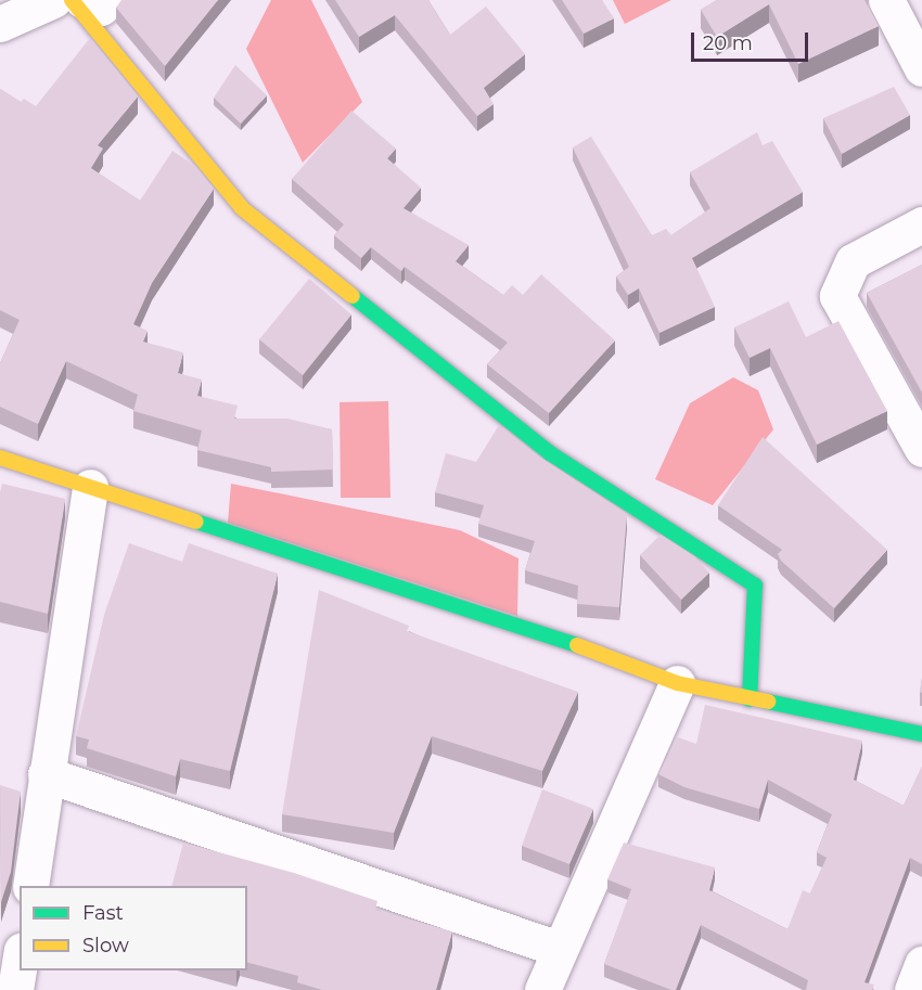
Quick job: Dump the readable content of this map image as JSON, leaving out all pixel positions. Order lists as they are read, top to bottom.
{
  "legend": ["Fast", "Slow"],
  "scale_bar": "20 m"
}
